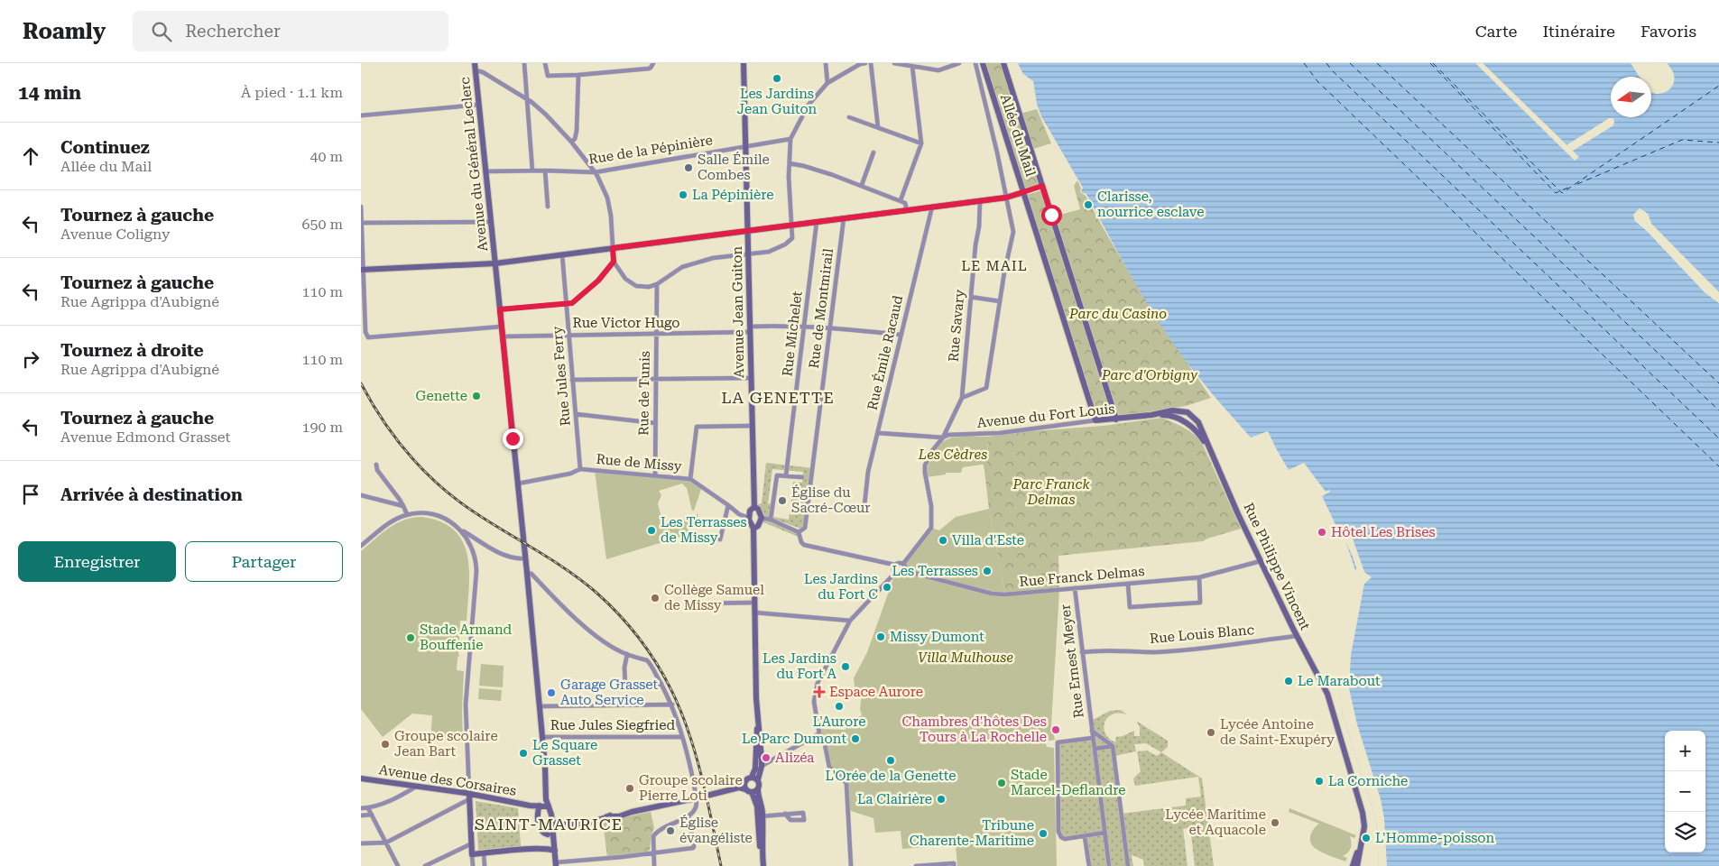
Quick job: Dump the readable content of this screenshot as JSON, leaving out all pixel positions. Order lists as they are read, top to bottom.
{
  "streets": {
    "street": [
      "Allée du Mail",
      "Rue de la Pépinière",
      "Avenue du Général Leclerc",
      "Rue de Montmirail",
      "Avenue Jean Guiton",
      "Rue Victor Hugo",
      "Rue Savary",
      "Rue Michelet",
      "Rue Émile Racaud",
      "Rue Jules Ferry",
      "Rue de Tunis",
      "Avenue du Fort Louis",
      "Rue de Missy",
      "Rue Philippe Vincent",
      "Rue Franck Delmas",
      "Rue Louis Blanc",
      "Rue Ernest Meyer",
      "Rue Jules Siegfried",
      "Avenue des Corsaires"
    ]
  },
  "crossings": [
    ["Allée du Mail", "Avenue du Fort Louis"],
    ["Rue de la Pépinière", "Avenue du Général Leclerc"],
    ["Rue de la Pépinière", "Avenue Jean Guiton"],
    ["Avenue du Général Leclerc", "Rue Victor Hugo"],
    ["Avenue du Général Leclerc", "Rue de Missy"],
    ["Avenue du Général Leclerc", "Rue Jules Siegfried"],
    ["Avenue du Général Leclerc", "Avenue des Corsaires"],
    ["Rue de Montmirail", "Rue Victor Hugo"],
    ["Avenue Jean Guiton", "Rue Victor Hugo"],
    ["Rue Victor Hugo", "Rue Michelet"],
    ["Rue Victor Hugo", "Rue Émile Racaud"],
    ["Rue Victor Hugo", "Rue Jules Ferry"],
    ["Rue Victor Hugo", "Rue de Tunis"],
    ["Rue Émile Racaud", "Avenue du Fort Louis"],
    ["Rue Jules Ferry", "Rue de Missy"],
    ["Rue de Tunis", "Rue de Missy"],
    ["Avenue du Fort Louis", "Rue Philippe Vincent"],
    ["Rue Philippe Vincent", "Rue Franck Delmas"],
    ["Rue Philippe Vincent", "Rue Louis Blanc"],
    ["Rue Franck Delmas", "Rue Ernest Meyer"],
    ["Rue Louis Blanc", "Rue Ernest Meyer"]
  ],
  "districts": ["LE MAIL", "LA GENETTE", "SAINT-MAURICE"],
  "parks": [
    "Parc du Casino",
    "Parc d'Orbigny",
    "Les Cèdres",
    "Parc Franck Delmas",
    "Villa Mulhouse"
  ],
  "places": {
    "other": [
      "Les Jardins Jean Guiton",
      "Salle Émile Combes",
      "La Pépinière",
      "Clarisse, nourrice esclave",
      "Genette",
      "Église du Sacré-Cœur",
      "Les Terrasses de Missy",
      "Hôtel Les Brises",
      "Villa d'Este",
      "Les Terrasses",
      "Les Jardins du Fort C",
      "Collège Samuel de Missy",
      "Missy Dumont",
      "Stade Armand Bouffenie",
      "Les Jardins du Fort A",
      "Le Marabout",
      "Garage Grasset Auto Service",
      "L'Aurore",
      "Chambres d'hôtes Des Tours à La Rochelle",
      "Lycée Antoine de Saint-Exupéry",
      "Le Parc Dumont",
      "Groupe scolaire Jean Bart",
      "Le Square Grasset",
      "Alizéa",
      "L'Orée de la Genette",
      "La Corniche",
      "Stade Marcel-Deflandre",
      "Groupe scolaire Pierre Loti",
      "La Clairière",
      "Lycée Maritime et Aquacole",
      "Église évangéliste",
      "Tribune Charente-Maritime",
      "L'Homme-poisson"
    ],
    "health": ["Espace Aurore"]
  },
  "north": "left",
  "page": {
    "header": "Roamly",
    "search": "Rechercher",
    "nav": ["Carte", "Itinéraire", "Favoris"],
    "heading": ["14 min", "À pied · 1.1 km"],
    "list": [
      ["Continuez", "Allée du Mail", "40 m"],
      ["Tournez à gauche", "Avenue Coligny", "650 m"],
      ["Tournez à gauche", "Rue Agrippa d'Aubigné", "110 m"],
      ["Tournez à droite", "Rue Agrippa d'Aubigné", "110 m"],
      ["Tournez à gauche", "Avenue Edmond Grasset", "190 m"],
      "Arrivée à destination"
    ],
    "buttons": ["Enregistrer", "Partager"],
    "map_buttons": ["+", "−"]
  }
}
